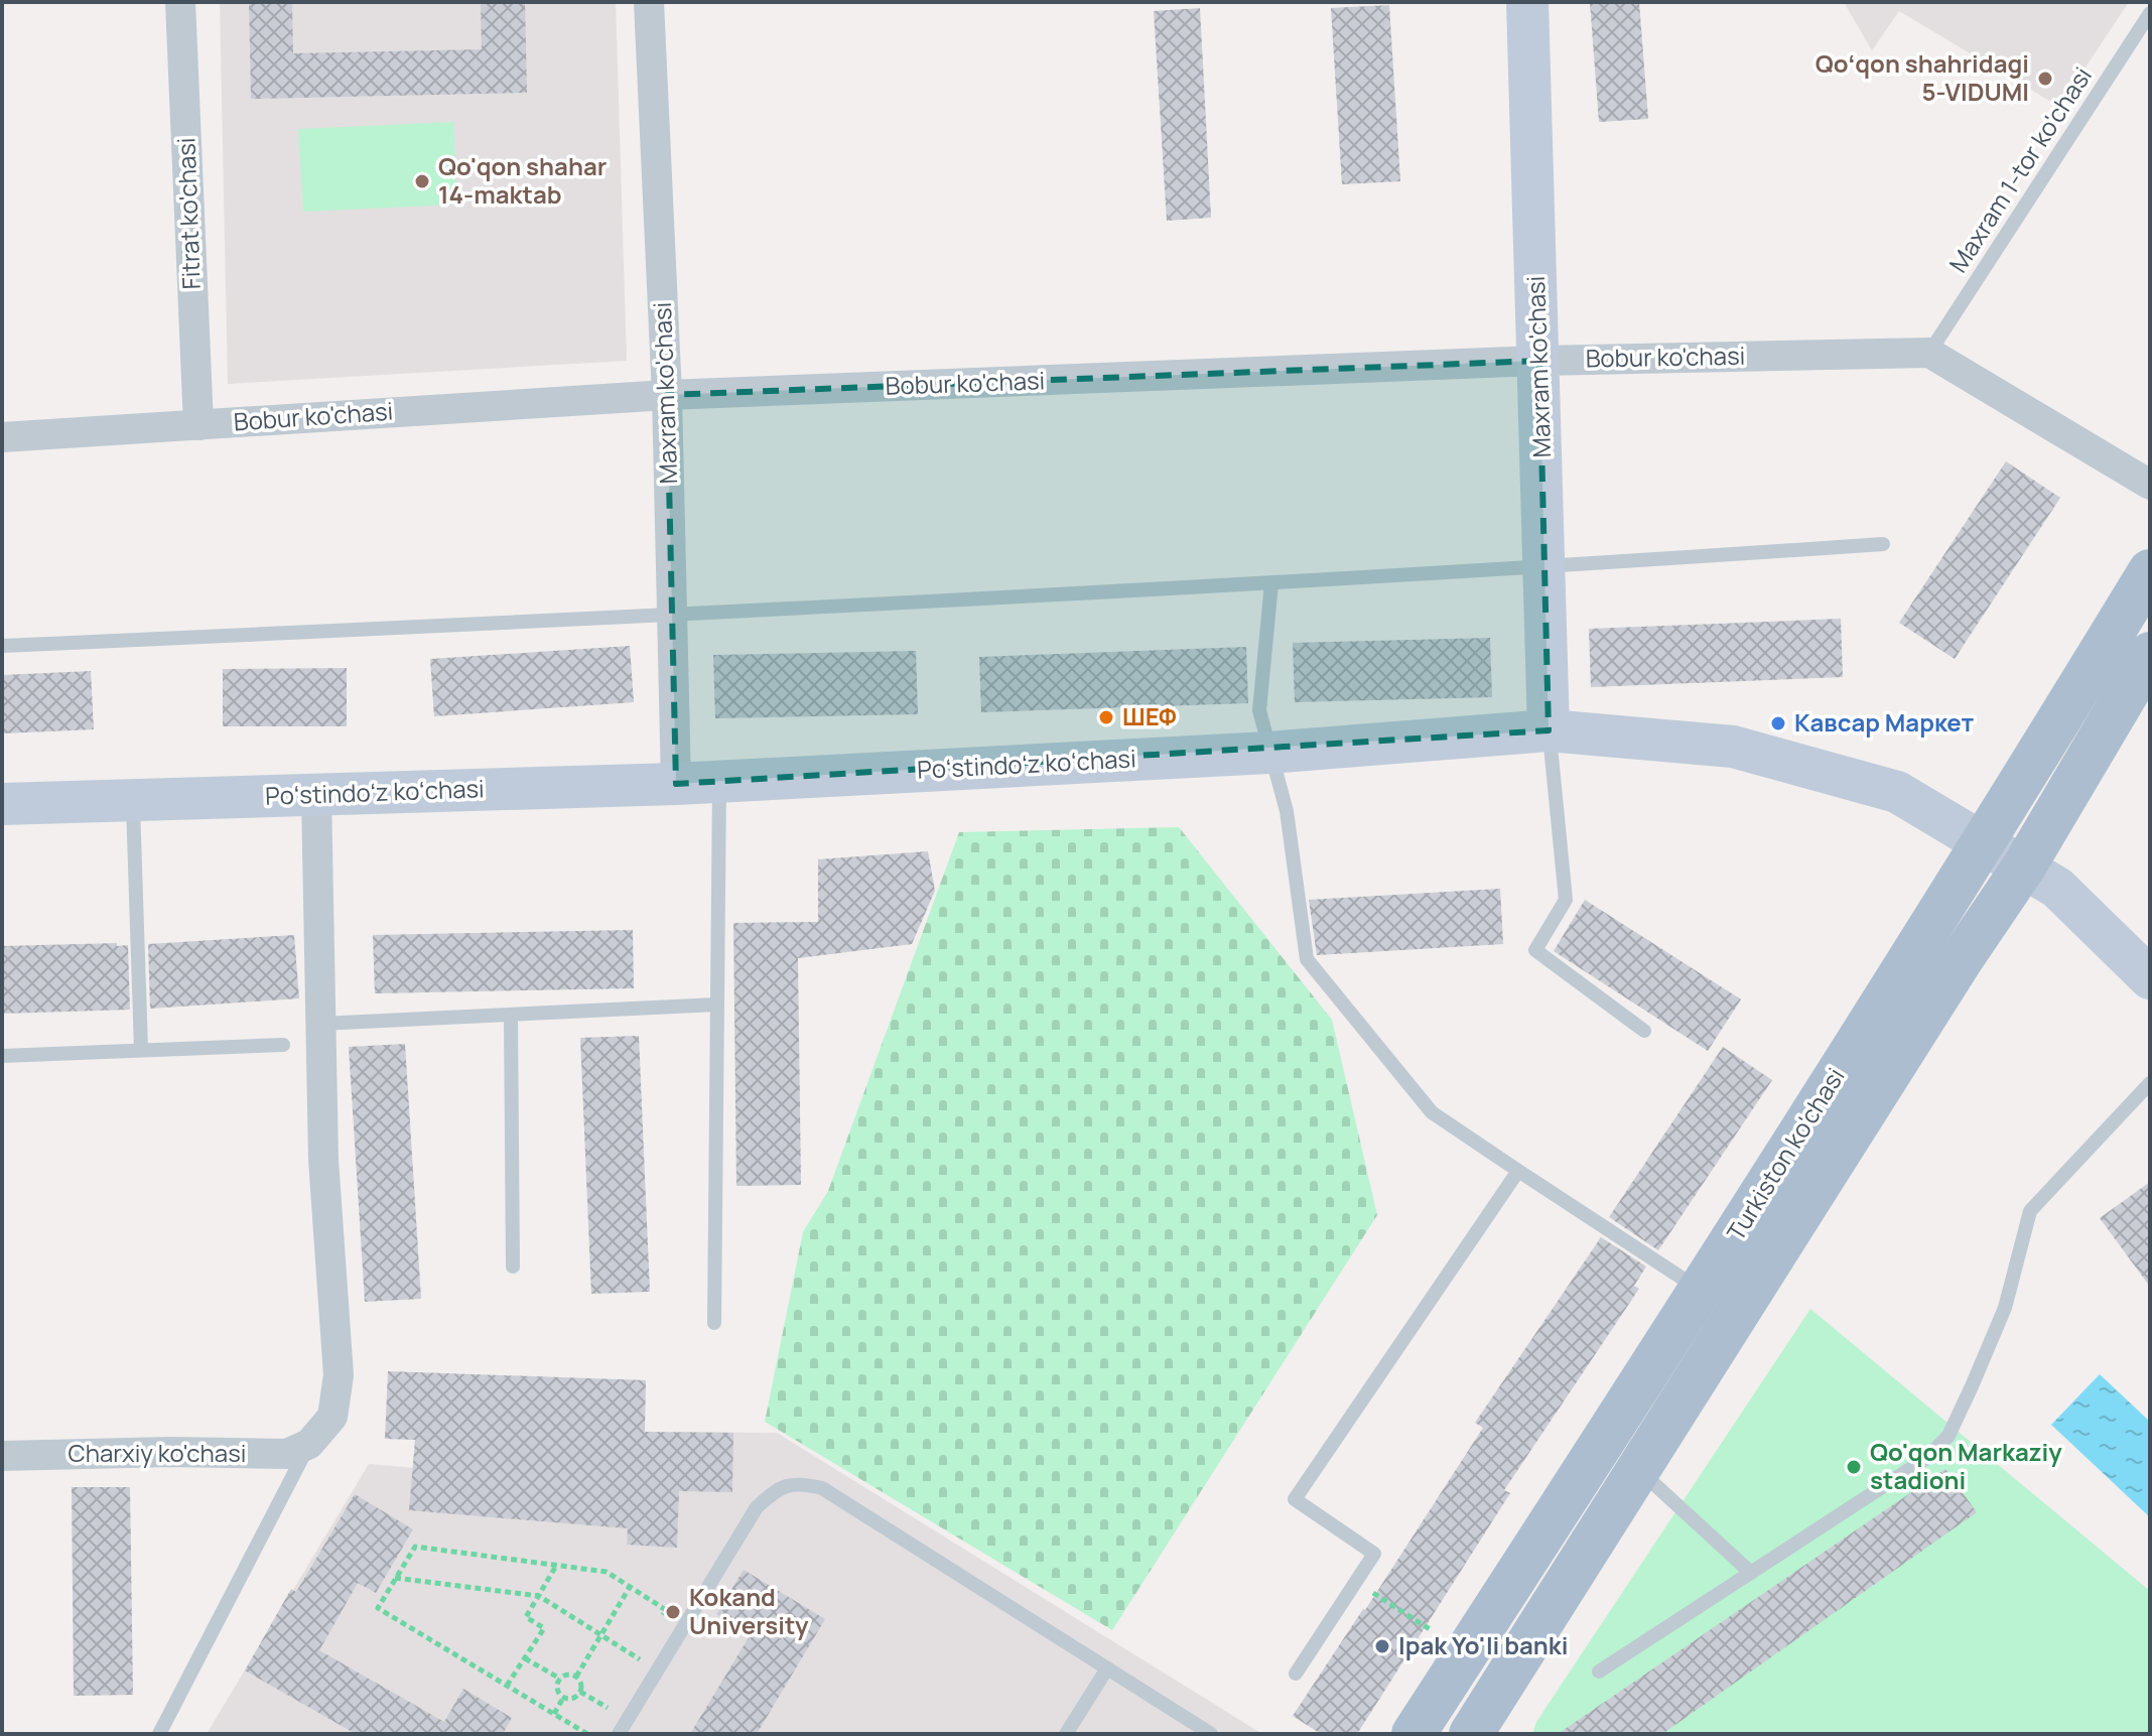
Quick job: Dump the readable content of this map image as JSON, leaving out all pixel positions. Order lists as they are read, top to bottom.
{
  "streets": {
    "main road": ["Maxram ko'chasi", "Poʻstindoʻz koʻchasi", "Turkiston ko'chasi"],
    "street": ["Fitrat ko'chasi", "Bobur ko'chasi", "Charxiy ko'chasi"],
    "lane": ["Maxram 1-tor ko'chasi"]
  },
  "crossings": [
    ["Maxram 1-tor ko'chasi", "Bobur ko'chasi"],
    ["Fitrat ko'chasi", "Bobur ko'chasi"],
    ["Bobur ko'chasi", "Maxram ko'chasi"],
    ["Maxram ko'chasi", "Poʻstindoʻz koʻchasi"],
    ["Poʻstindoʻz koʻchasi", "Turkiston ko'chasi"]
  ],
  "places": [
    "Qoʻqon shahridagi 5-VIDUMI",
    "Qo'qon shahar 14-maktab",
    "ШЕФ",
    "Кавсар Маркет",
    "Qo'qon Markaziy stadioni",
    "Kokand University",
    "Ipak Yo'li banki"
  ]
}
